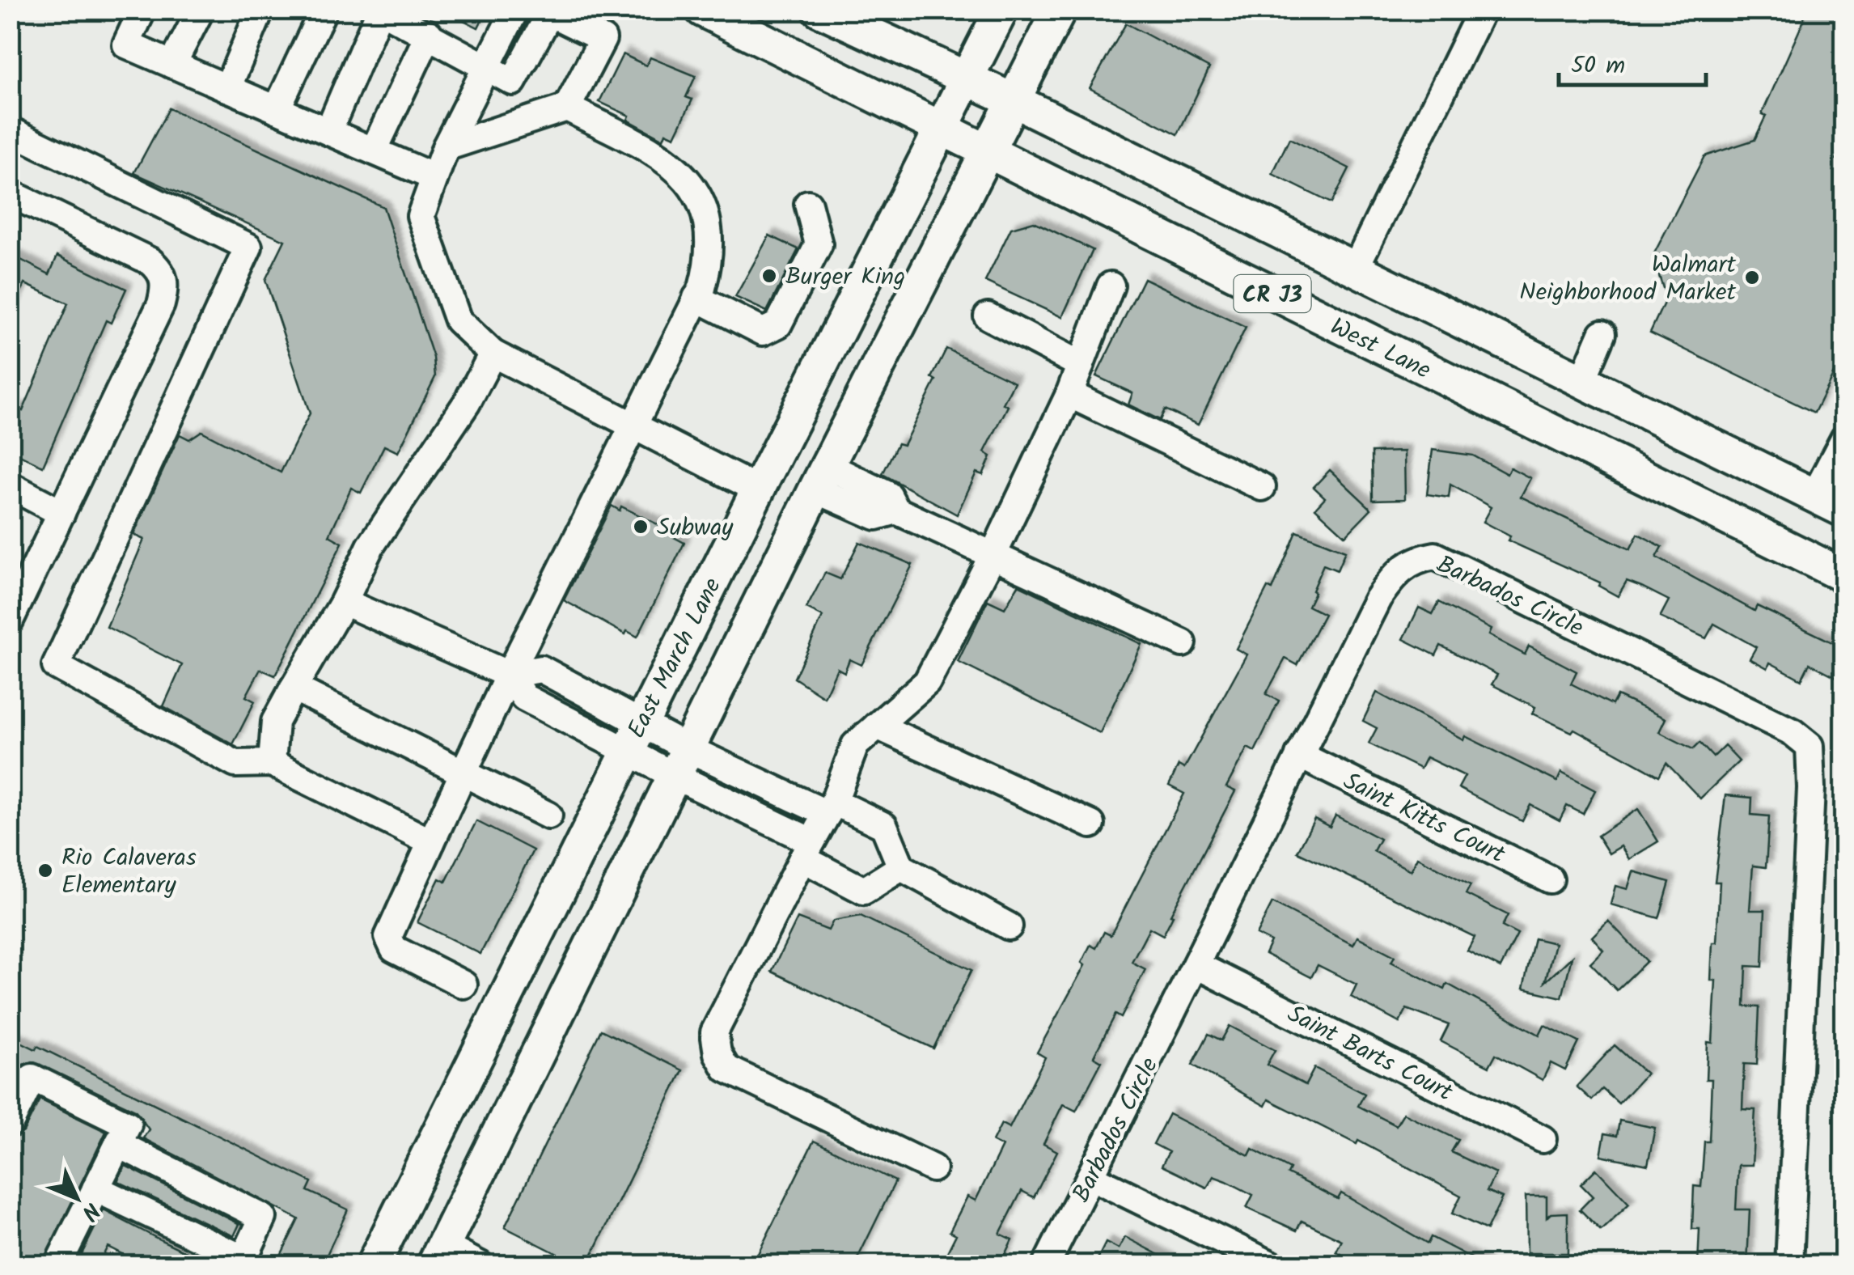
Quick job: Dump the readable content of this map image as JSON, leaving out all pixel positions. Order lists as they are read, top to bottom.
{
  "streets": {
    "main road": ["CR J3", "West Lane", "East March Lane"],
    "street": ["Barbados Circle", "Saint Kitts Court", "Saint Barts Court"]
  },
  "crossings": [
    ["CR J3", "East March Lane"],
    ["West Lane", "East March Lane"],
    ["Barbados Circle", "Saint Kitts Court"],
    ["Barbados Circle", "Saint Barts Court"]
  ],
  "places": [
    "Burger King",
    "Walmart Neighborhood Market",
    "Subway",
    "Rio Calaveras Elementary"
  ],
  "scale_bar": "50 m",
  "north": "bottom right"
}
